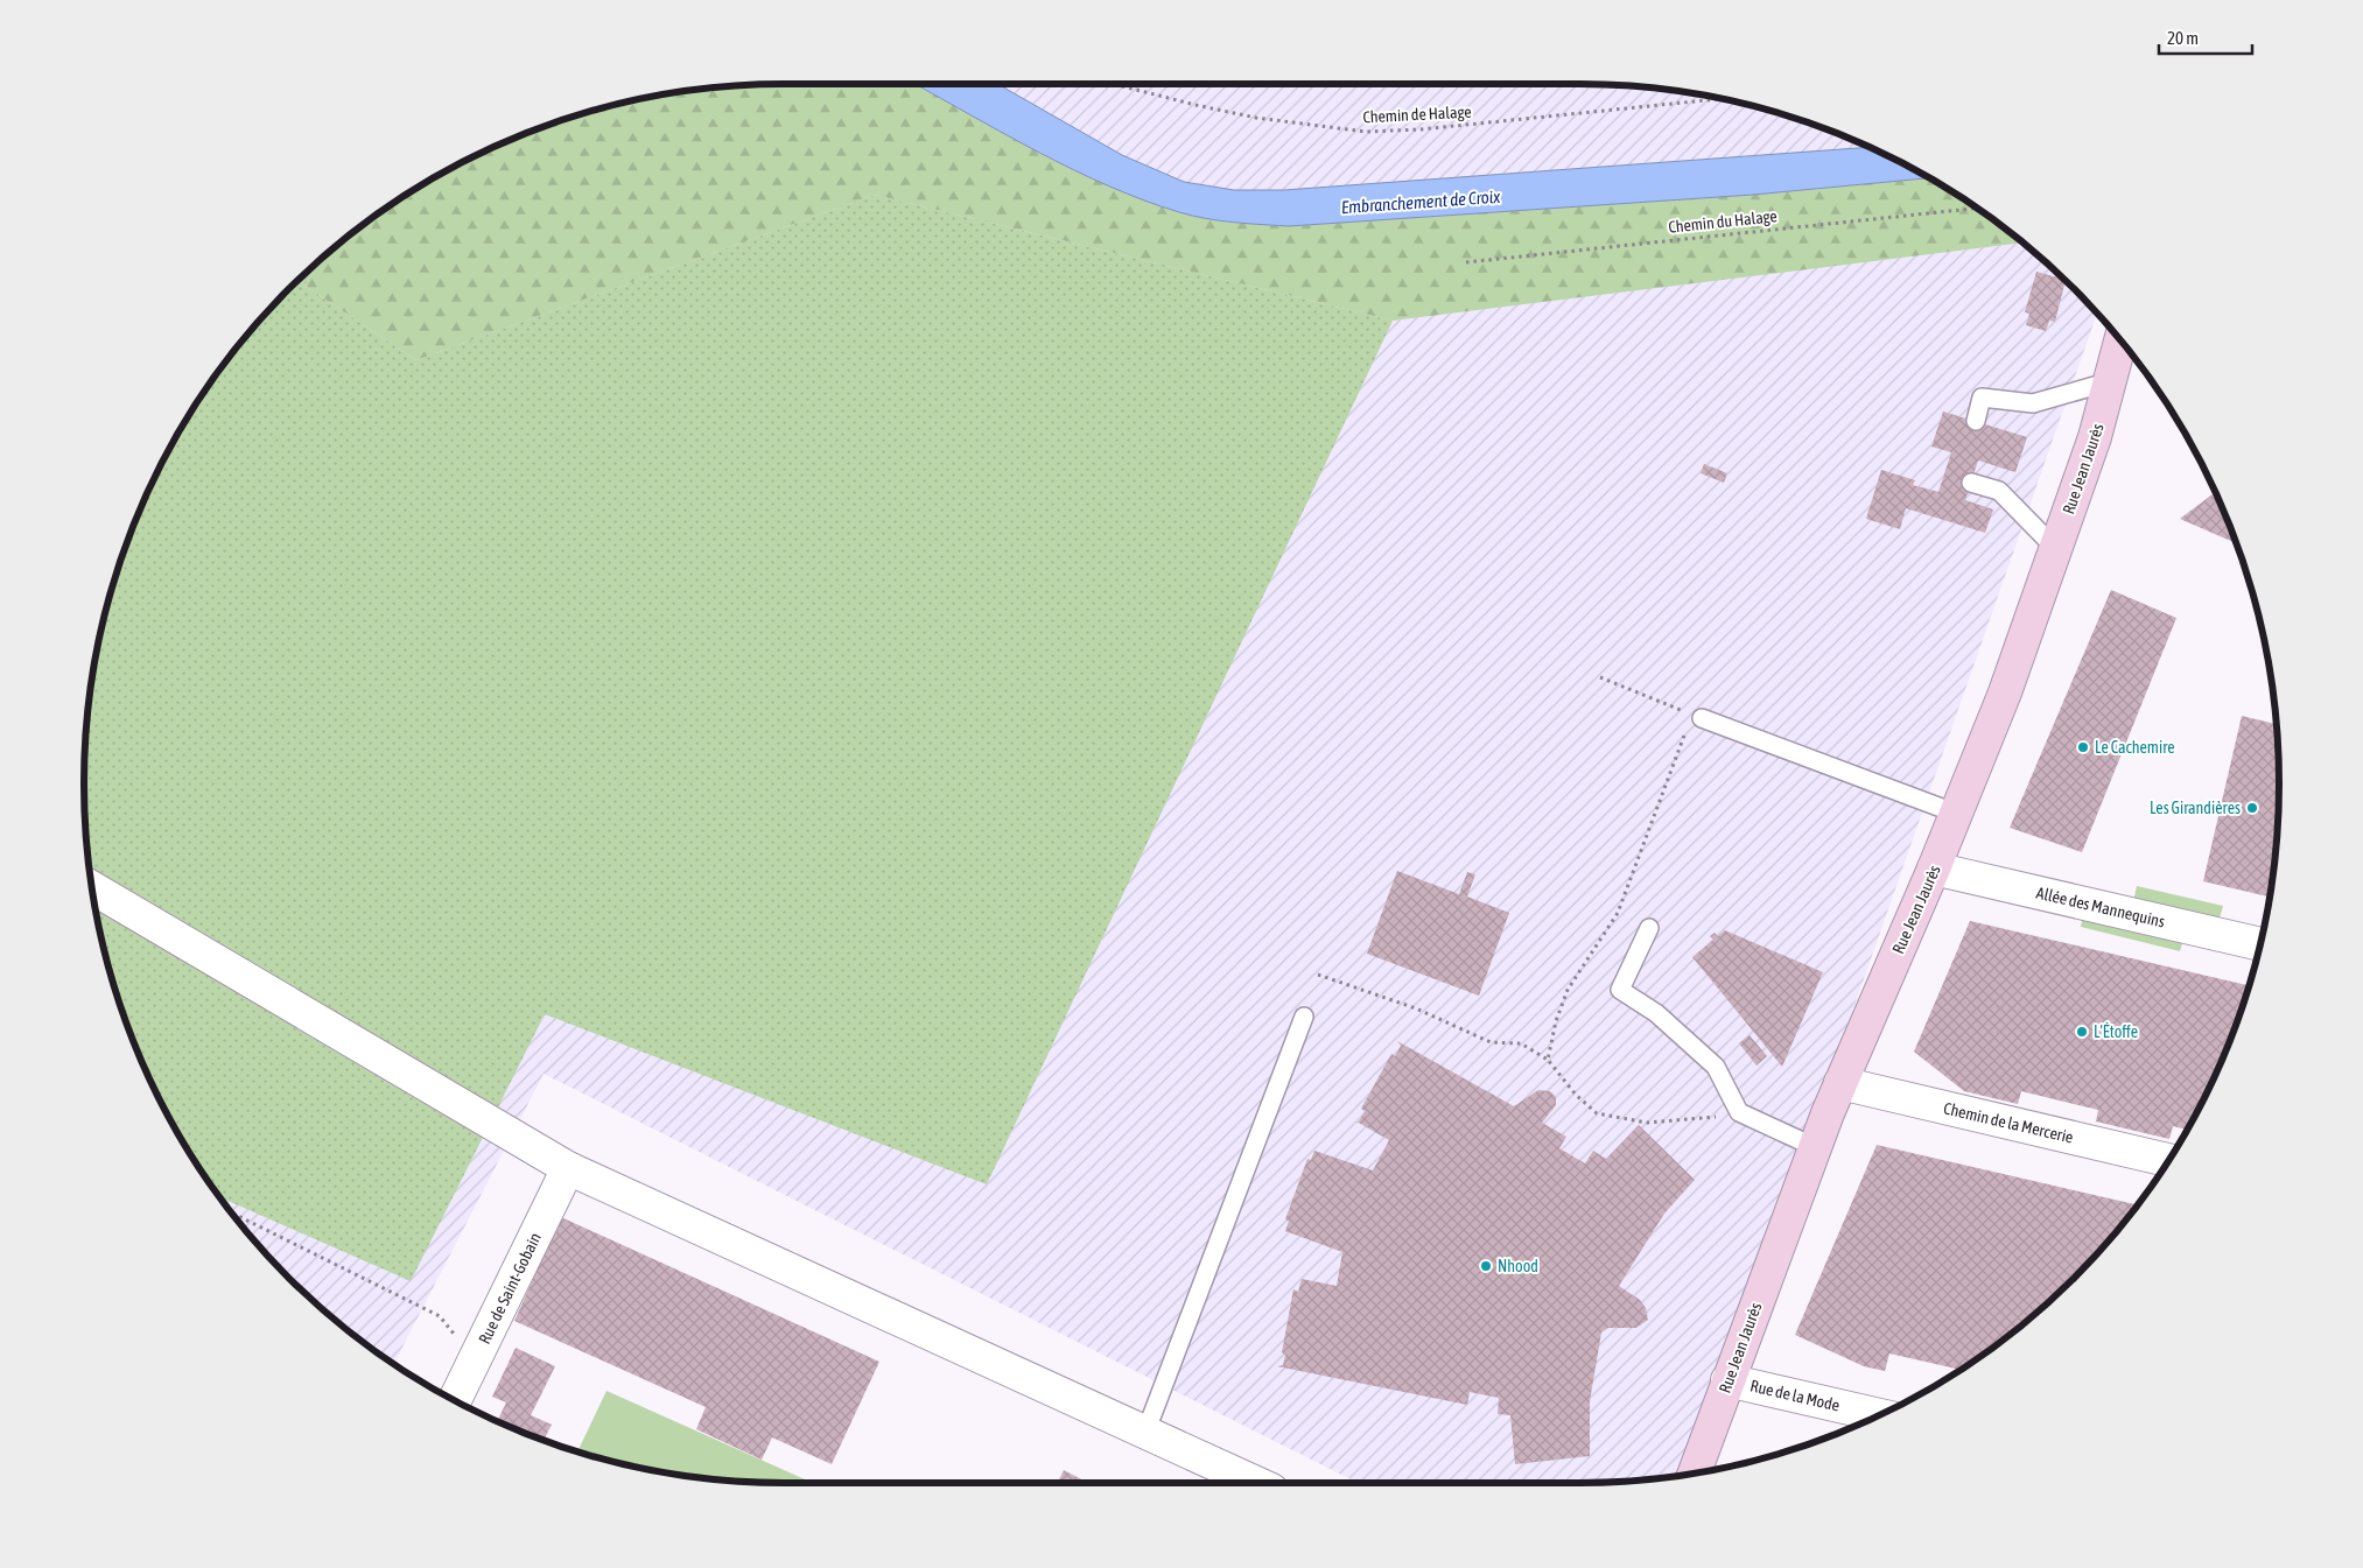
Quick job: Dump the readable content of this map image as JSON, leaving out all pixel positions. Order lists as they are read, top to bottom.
{
  "streets": {
    "main road": ["Rue Jean Jaurès"],
    "street": [
      "Allée des Mannequins",
      "Chemin de la Mercerie",
      "Rue de Saint-Gobain",
      "Rue de la Mode"
    ],
    "path": ["Chemin de Halage", "Chemin du Halage"]
  },
  "crossings": [
    ["Rue Jean Jaurès", "Allée des Mannequins"],
    ["Rue Jean Jaurès", "Chemin de la Mercerie"],
    ["Rue Jean Jaurès", "Rue de la Mode"]
  ],
  "water": ["Embranchement de Croix"],
  "places": [
    "Le Cachemire",
    "Les Girandières",
    "L’Étoffe",
    "Nhood"
  ],
  "scale_bar": "20 m"
}
